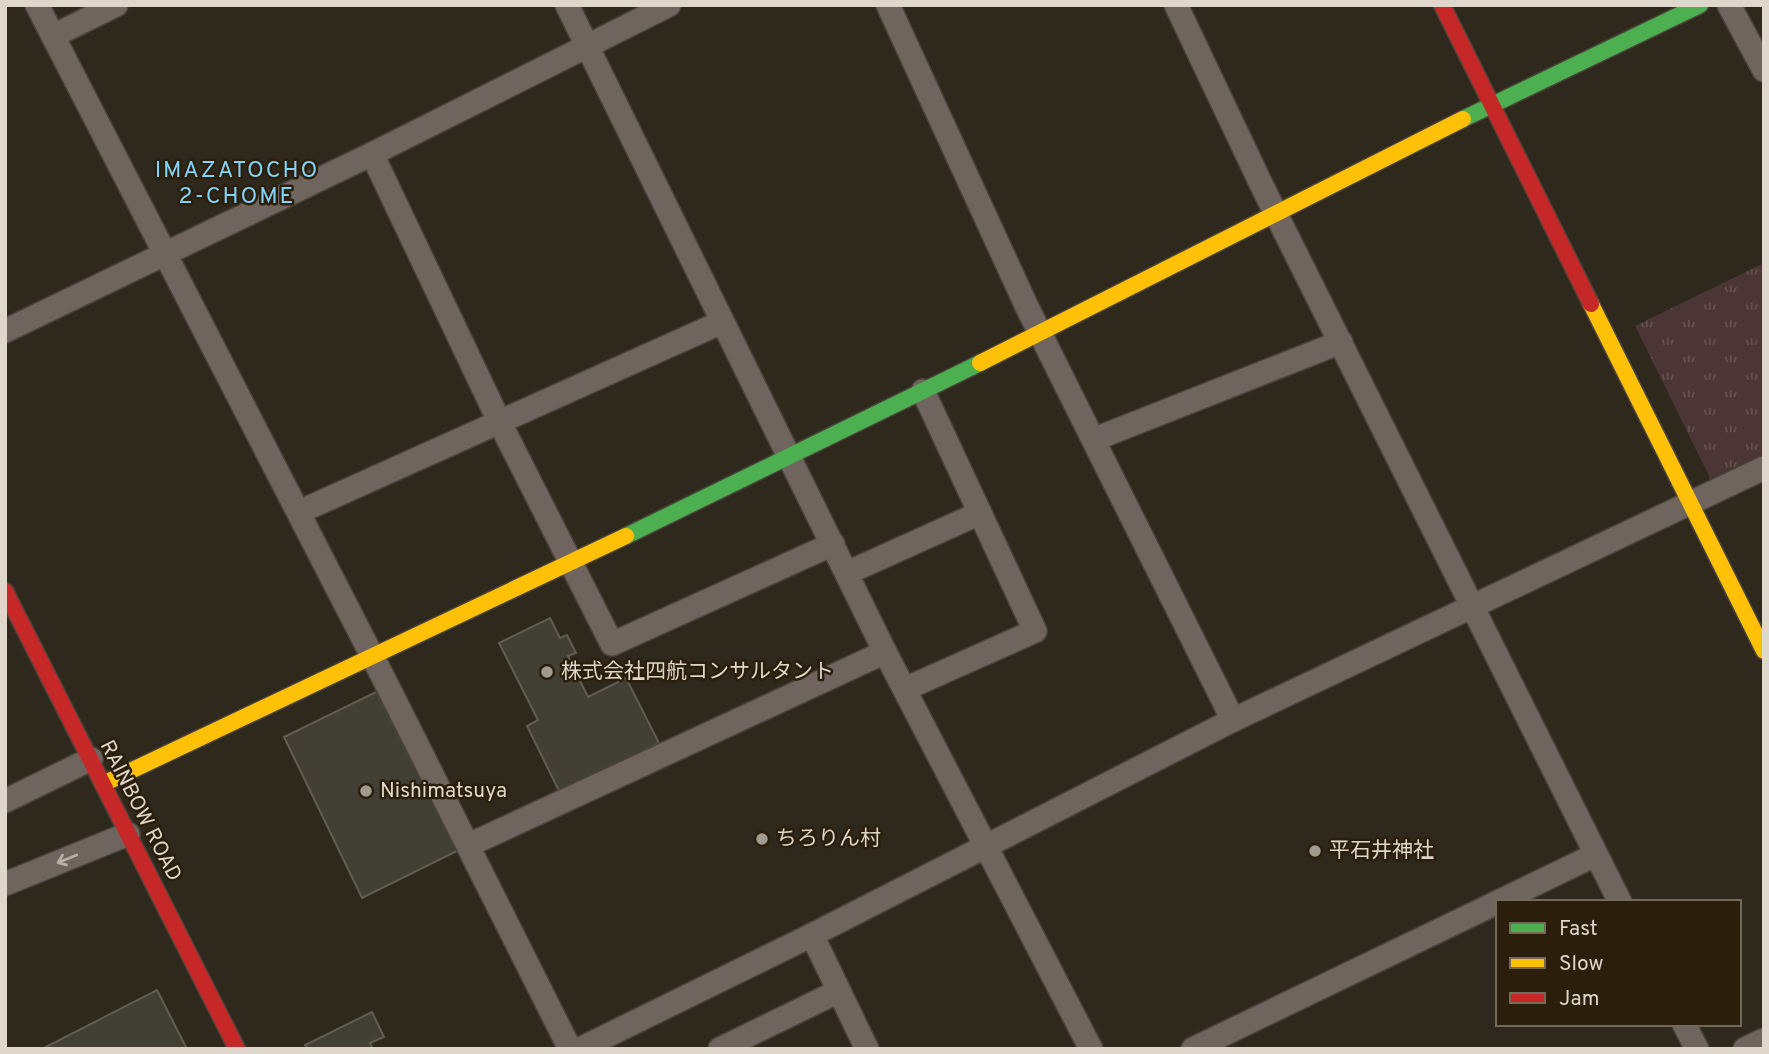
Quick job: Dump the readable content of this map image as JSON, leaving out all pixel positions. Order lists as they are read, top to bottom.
{
  "streets": {
    "street": ["RAINBOW ROAD"]
  },
  "districts": ["IMAZATOCHO 2-CHOME"],
  "places": [
    "株式会社四航コンサルタント",
    "Nishimatsuya",
    "ちろりん村",
    "平石井神社"
  ],
  "legend": ["Fast", "Slow", "Jam"]
}
